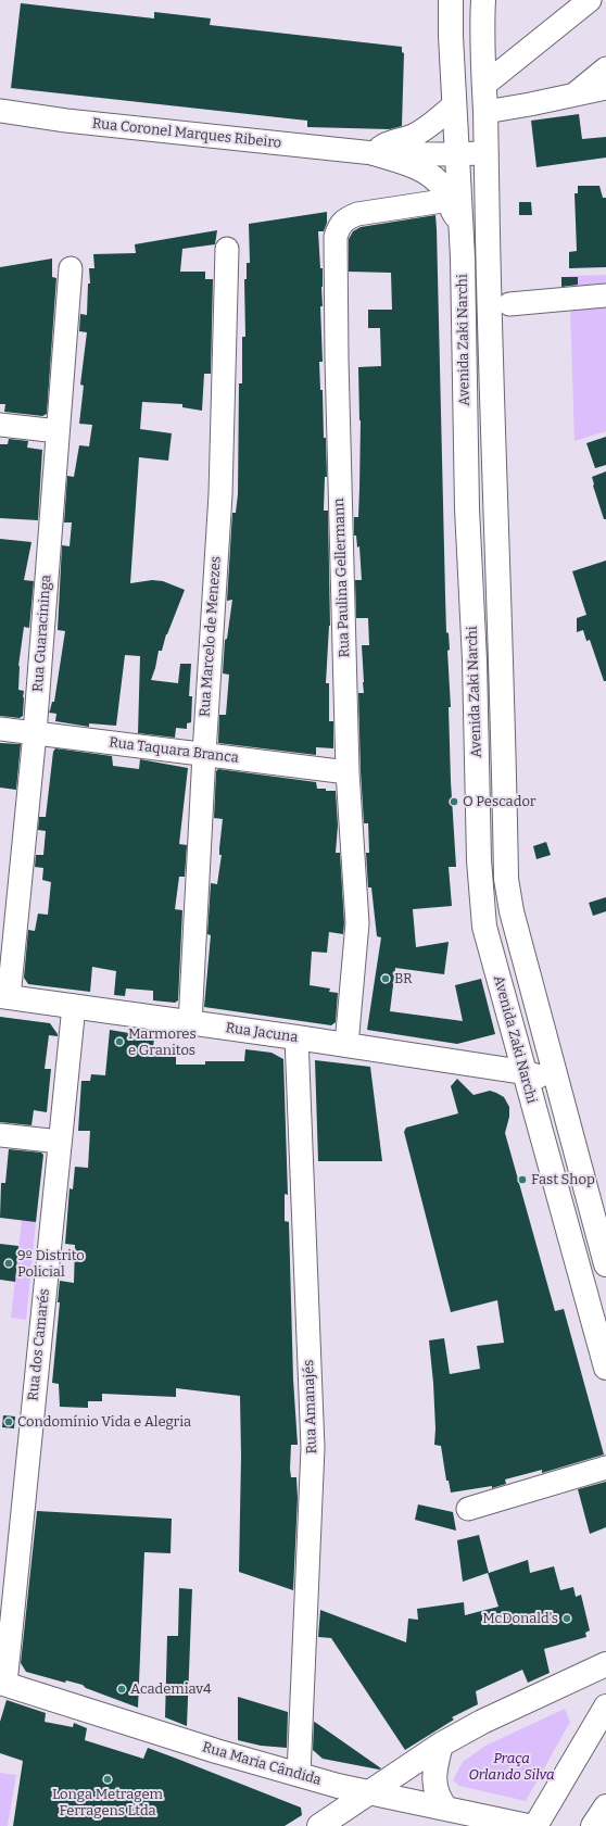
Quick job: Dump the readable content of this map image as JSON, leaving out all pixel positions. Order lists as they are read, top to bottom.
{
  "streets": {
    "main road": ["Avenida Zaki Narchi", "Rua Jacuna", "Rua Maria Cândida"],
    "street": [
      "Rua Coronel Marques Ribeiro",
      "Rua Paulina Gellermann",
      "Rua Guaracininga",
      "Rua Marcelo de Menezes",
      "Rua Taquara Branca",
      "Rua dos Camarés",
      "Rua Amanajés"
    ]
  },
  "crossings": [
    ["Rua Coronel Marques Ribeiro", "Avenida Zaki Narchi"],
    ["Avenida Zaki Narchi", "Rua Jacuna"],
    ["Rua Paulina Gellermann", "Rua Taquara Branca"],
    ["Rua Paulina Gellermann", "Rua Jacuna"],
    ["Rua Guaracininga", "Rua Taquara Branca"],
    ["Rua Guaracininga", "Rua Jacuna"],
    ["Rua Marcelo de Menezes", "Rua Taquara Branca"],
    ["Rua Marcelo de Menezes", "Rua Jacuna"],
    ["Rua Jacuna", "Rua dos Camarés"],
    ["Rua Jacuna", "Rua Amanajés"],
    ["Rua dos Camarés", "Rua Maria Cândida"],
    ["Rua Amanajés", "Rua Maria Cândida"]
  ],
  "parks": ["Praça Orlando Silva"],
  "places": [
    "O Pescador",
    "BR",
    "Marmores e Granitos",
    "Fast Shop",
    "9º Distrito Policial",
    "Condomínio Vida e Alegria",
    "McDonald's",
    "Academiav4",
    "Longa Metragem Ferragens Ltda"
  ]
}
